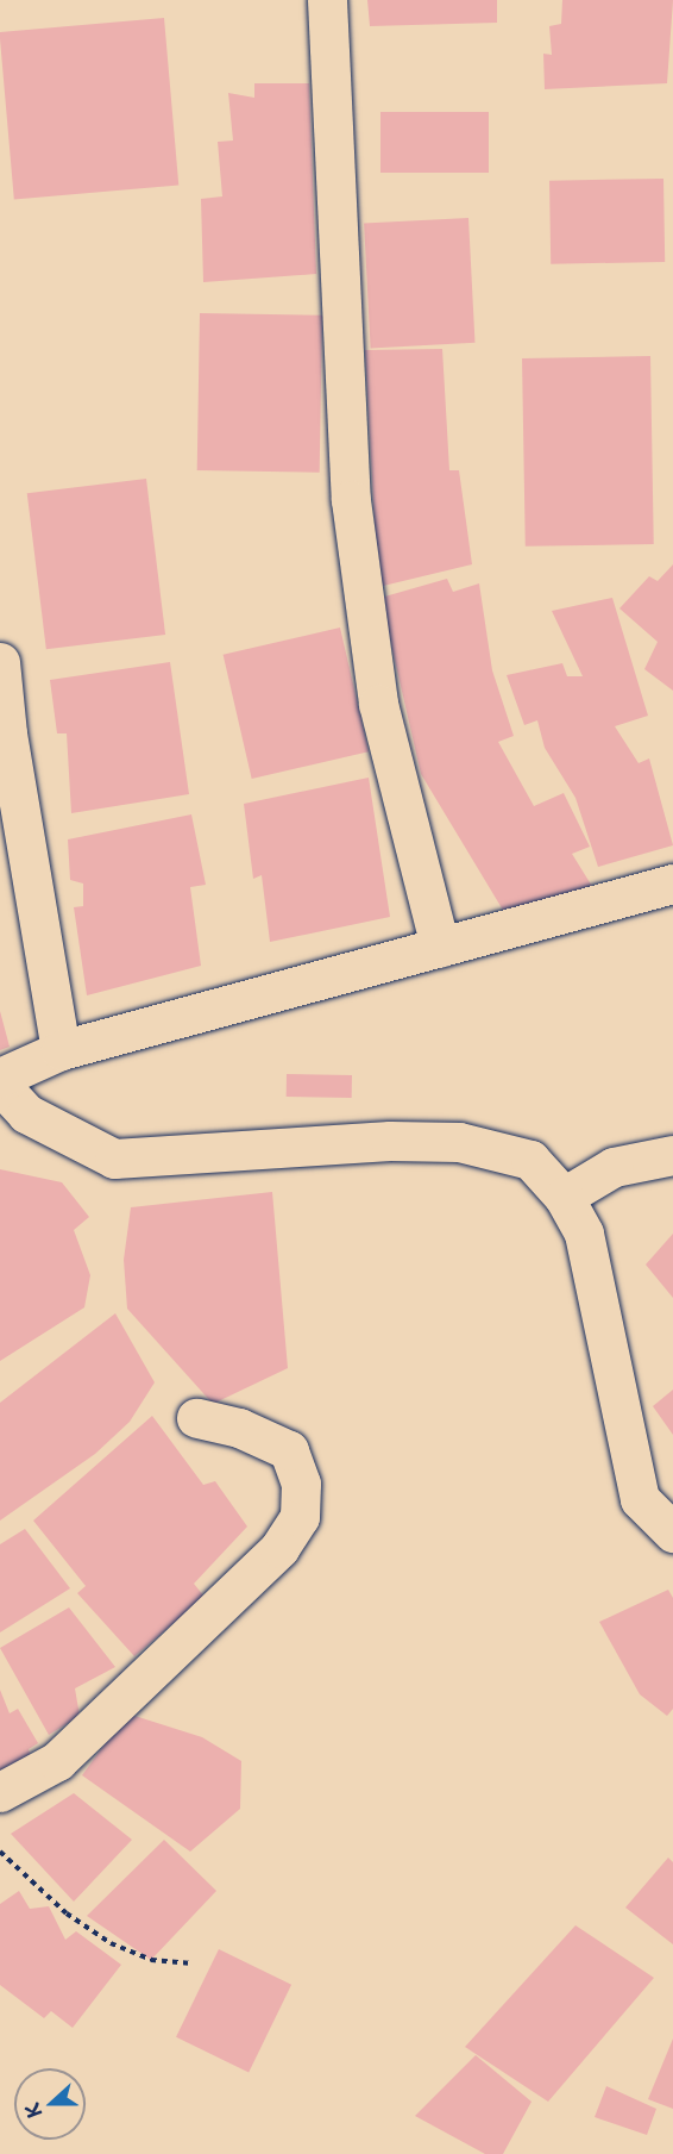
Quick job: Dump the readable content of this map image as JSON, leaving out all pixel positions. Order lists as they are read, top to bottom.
{
  "north": "left"
}
